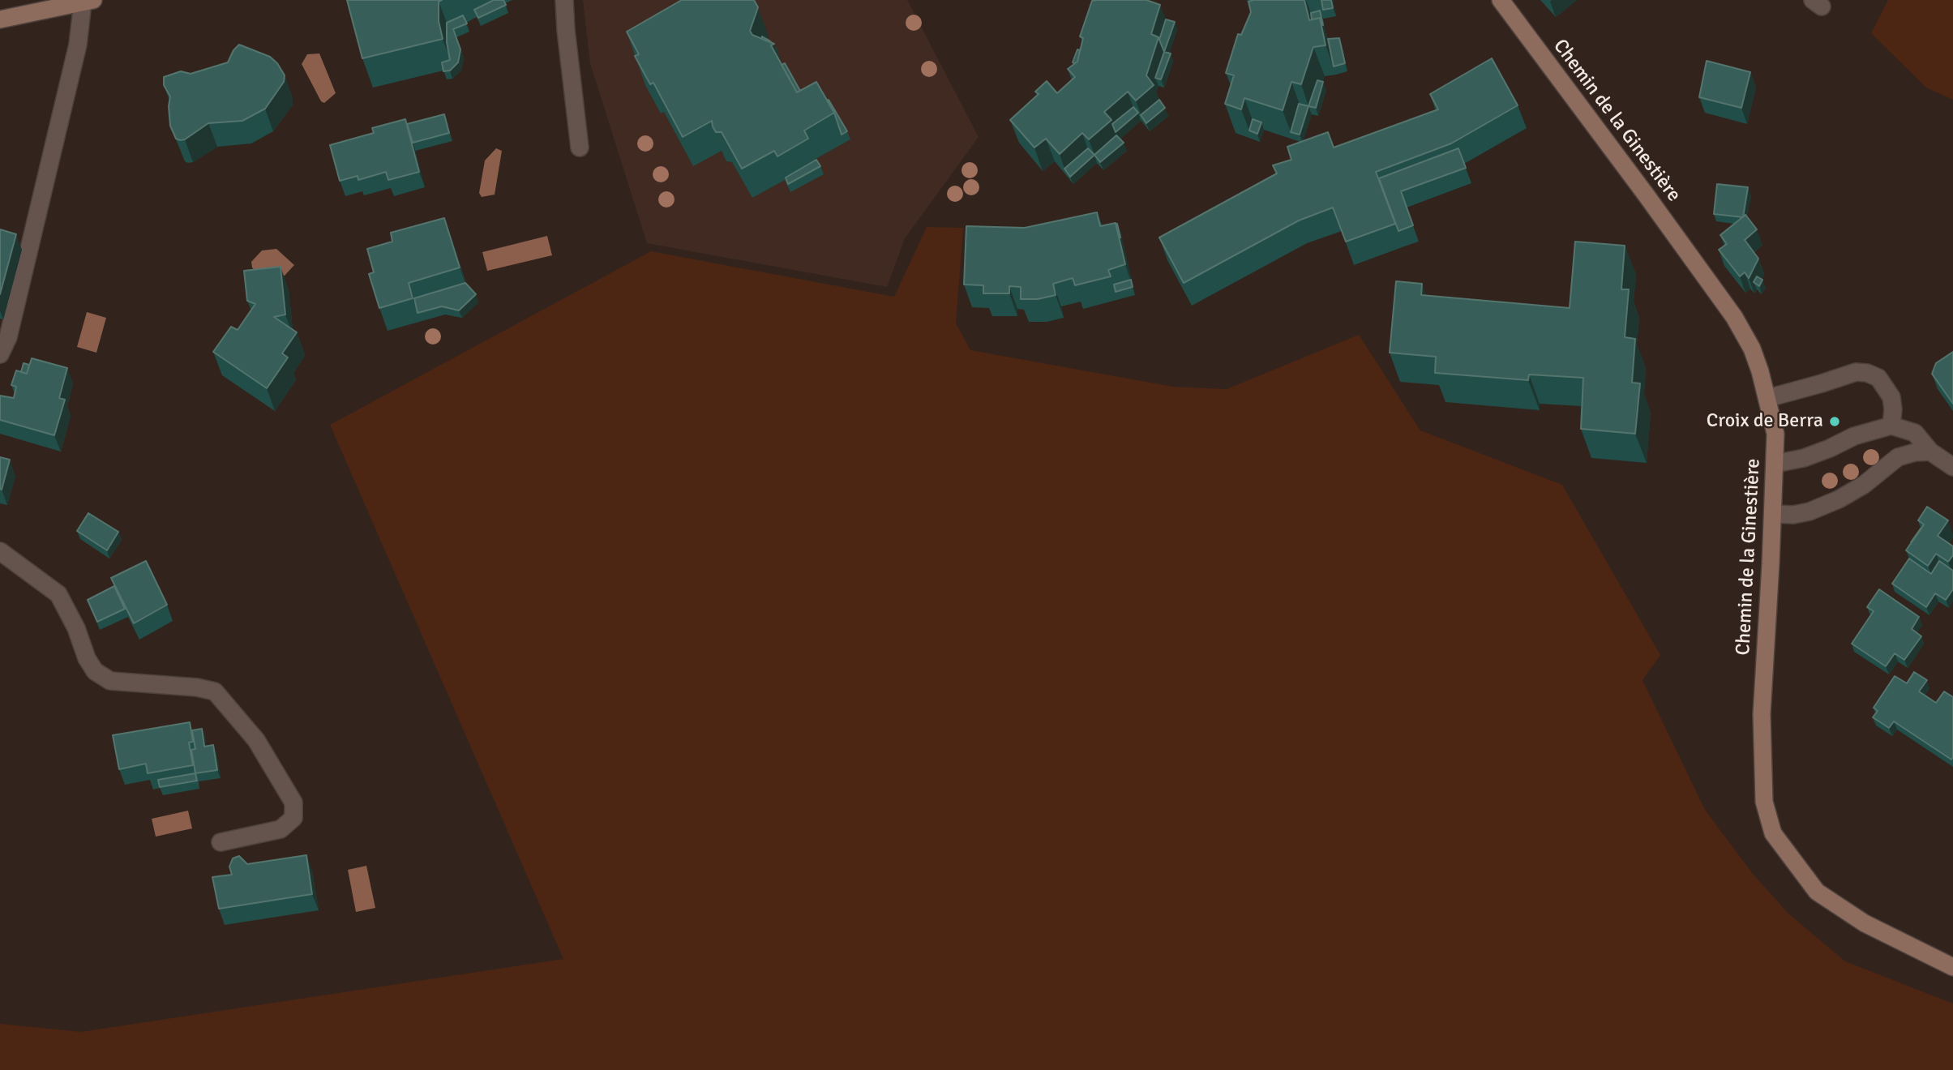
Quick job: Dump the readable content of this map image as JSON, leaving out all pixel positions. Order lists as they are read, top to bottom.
{
  "streets": {
    "street": ["Chemin de la Ginestière"]
  },
  "places": ["Croix de Berra"]
}
